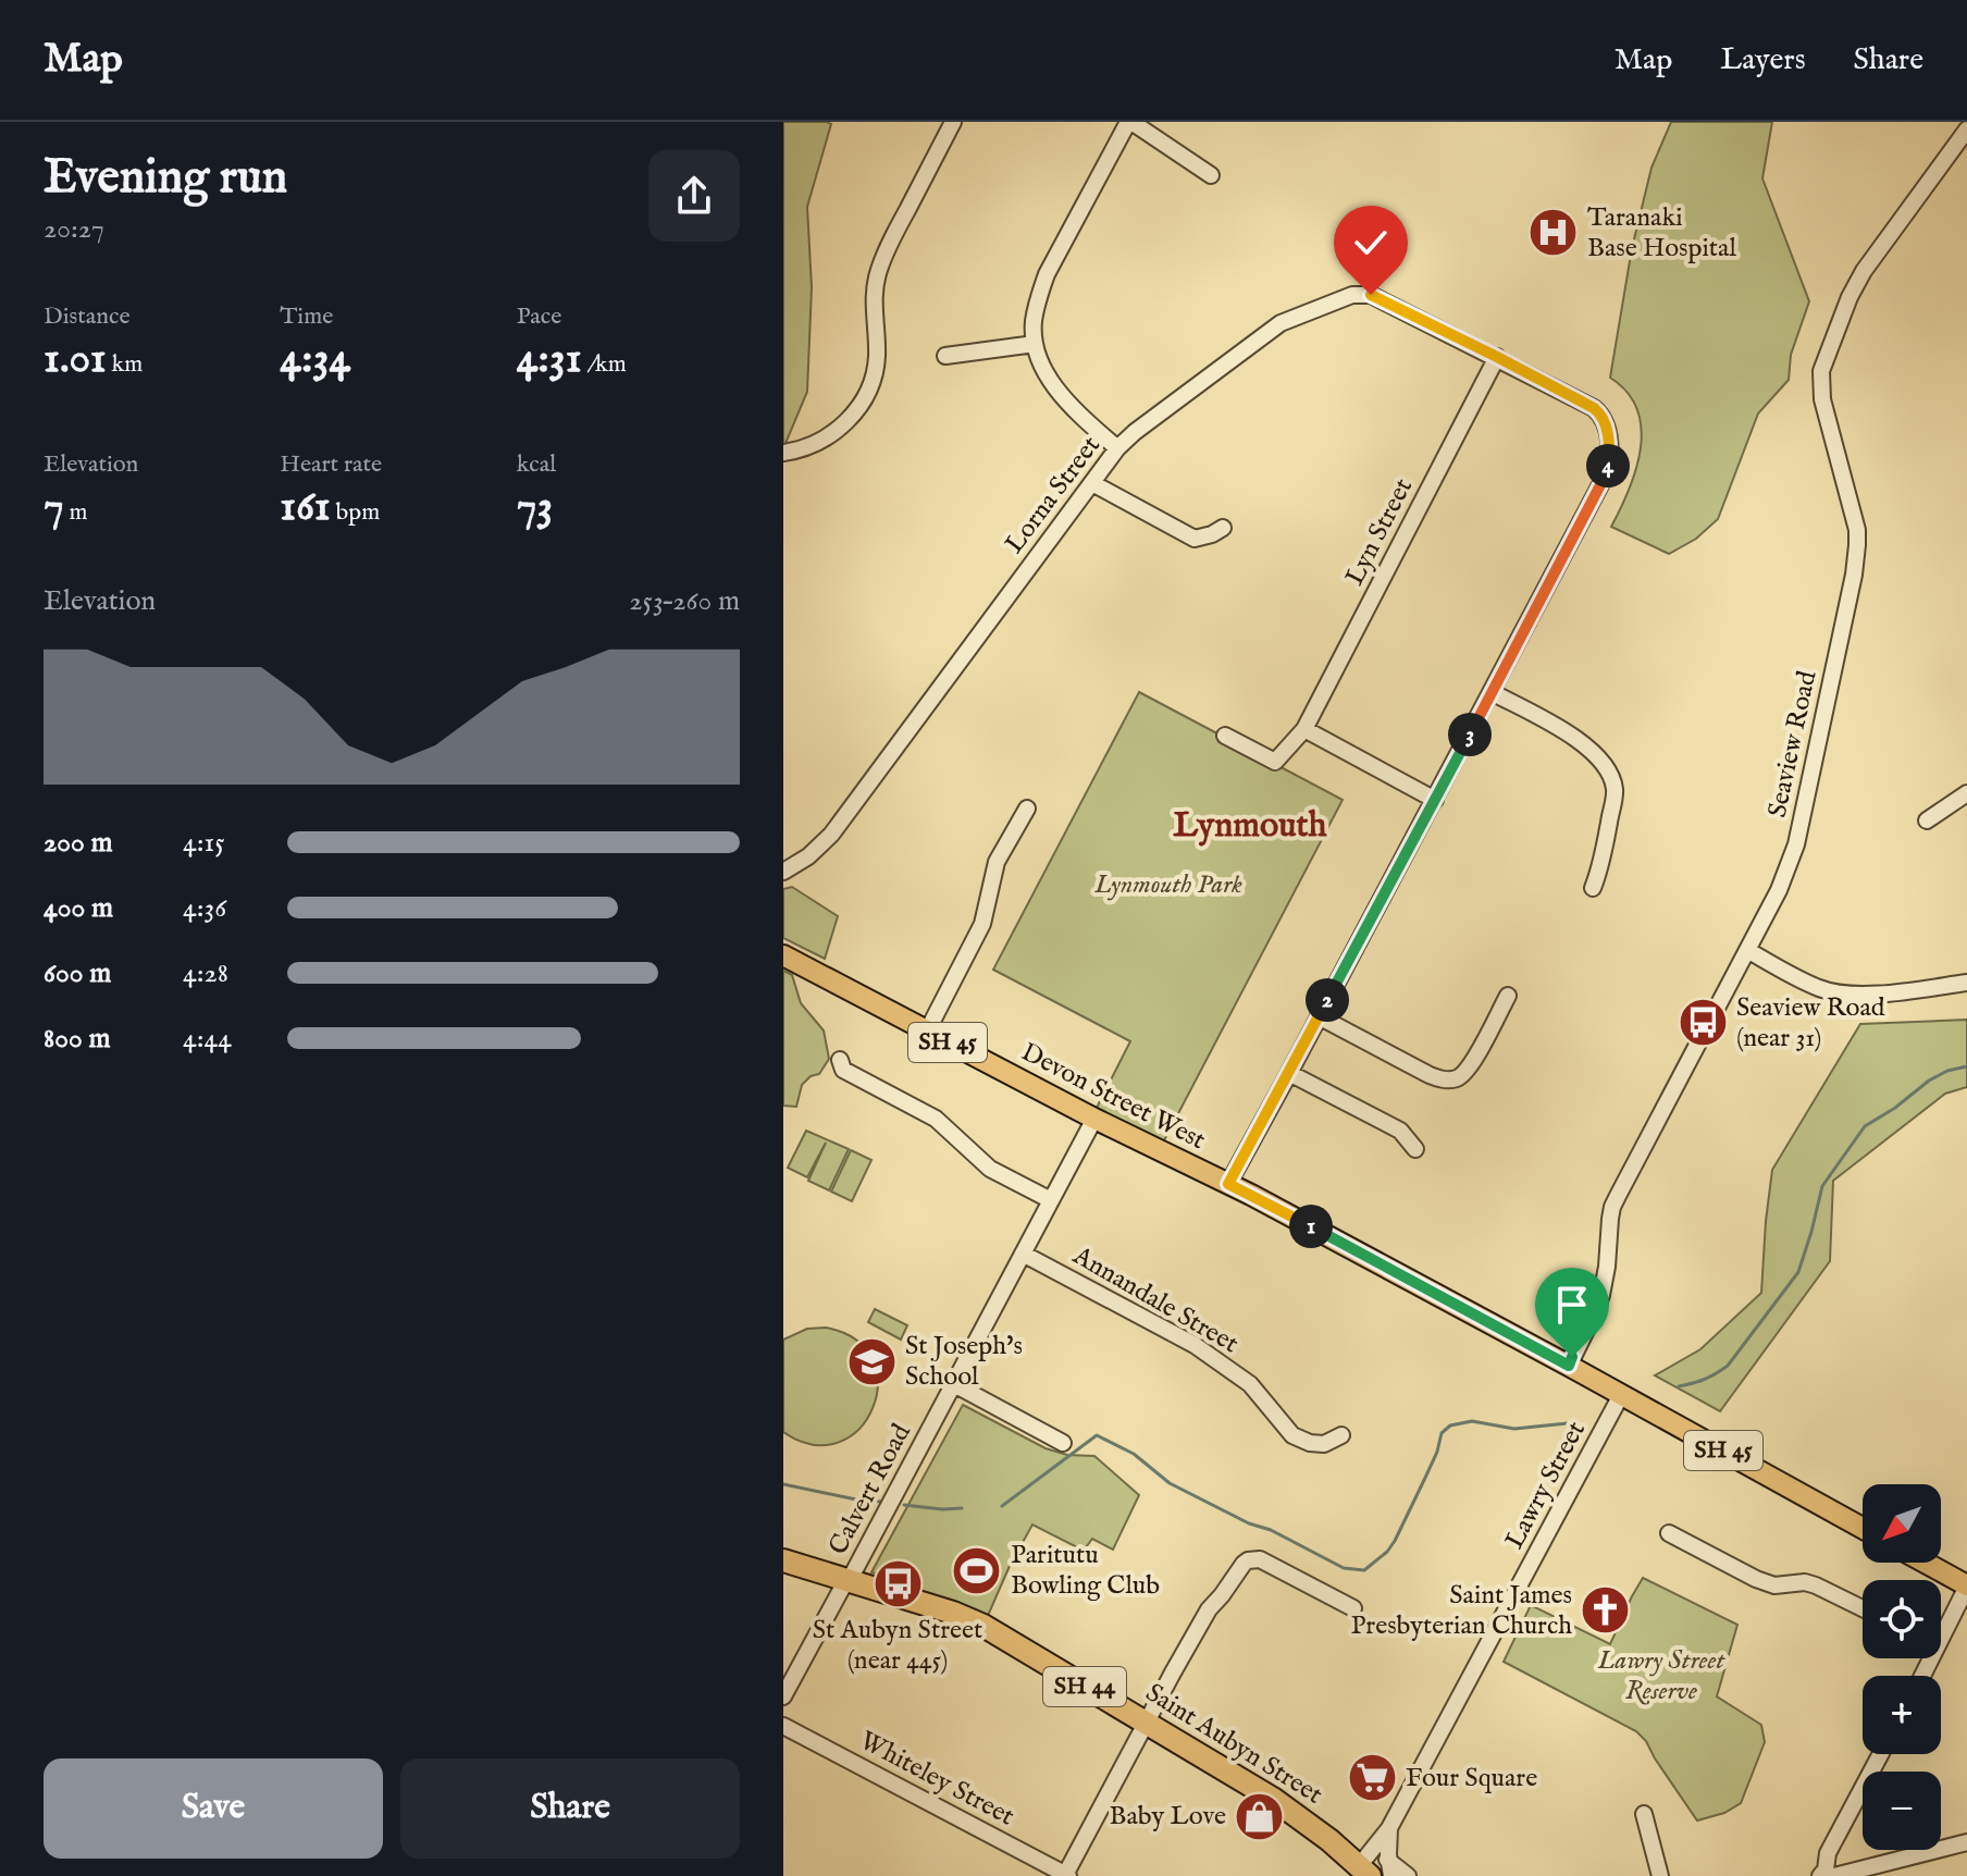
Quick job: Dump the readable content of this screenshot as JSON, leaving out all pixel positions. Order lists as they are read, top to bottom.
{
  "streets": {
    "highway": ["SH 44", "Saint Aubyn Street"],
    "main road": ["SH 45", "Devon Street West"],
    "street": [
      "Lorna Street",
      "Lyn Street",
      "Seaview Road",
      "Annandale Street",
      "Lawry Street",
      "Calvert Road",
      "Whiteley Street"
    ]
  },
  "crossings": [
    ["Lorna Street", "Lyn Street"],
    ["Lorna Street", "Devon Street West"],
    ["Seaview Road", "Devon Street West"],
    ["Devon Street West", "Lawry Street"],
    ["Devon Street West", "Calvert Road"],
    ["Annandale Street", "Calvert Road"],
    ["Lawry Street", "Saint Aubyn Street"],
    ["Calvert Road", "Saint Aubyn Street"]
  ],
  "districts": ["Lynmouth"],
  "parks": ["Lynmouth Park", "Lawry Street Reserve"],
  "places": {
    "hospital": ["Taranaki Base Hospital"],
    "bus stop": ["Seaview Road (near 31)", "St Aubyn Street (near 445)"],
    "school or university": ["St Joseph's School"],
    "sports": ["Paritutu Bowling Club"],
    "church": ["Saint James Presbyterian Church"],
    "supermarket": ["Four Square"],
    "shop": ["Baby Love"]
  },
  "north": "bottom left",
  "page": {
    "header": "Map",
    "nav": ["Map", "Layers", "Share"],
    "heading": ["Evening run", "20:27"],
    "stats": [
      ["Distance", "1.01 km"],
      ["Time", "4:34"],
      ["Pace", "4:31 /km"],
      ["Elevation", "7 m"],
      ["Heart rate", "161 bpm"],
      ["kcal", "73"]
    ],
    "pins": [
      "4",
      "3",
      "2",
      "1"
    ],
    "chart": ["Elevation", "253–260 m"],
    "list": [
      {
        "name": "200 m",
        "note": "4:15"
      },
      {
        "name": "400 m",
        "note": "4:36"
      },
      {
        "name": "600 m",
        "note": "4:28"
      },
      {
        "name": "800 m",
        "note": "4:44"
      }
    ],
    "map_buttons": ["+", "−"],
    "buttons": ["Save", "Share"]
  }
}
